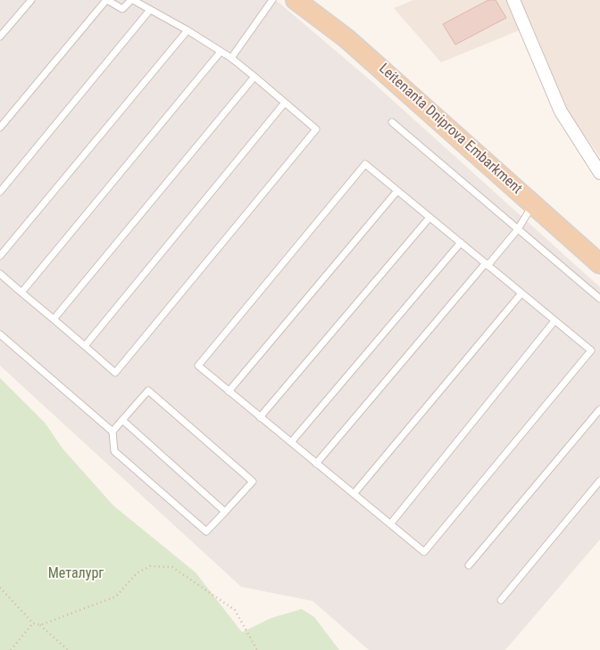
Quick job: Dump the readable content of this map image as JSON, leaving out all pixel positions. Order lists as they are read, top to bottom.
{
  "streets": {
    "main road": ["Leitenanta Dniprova Embarkment"]
  },
  "parks": ["Металург"]
}
